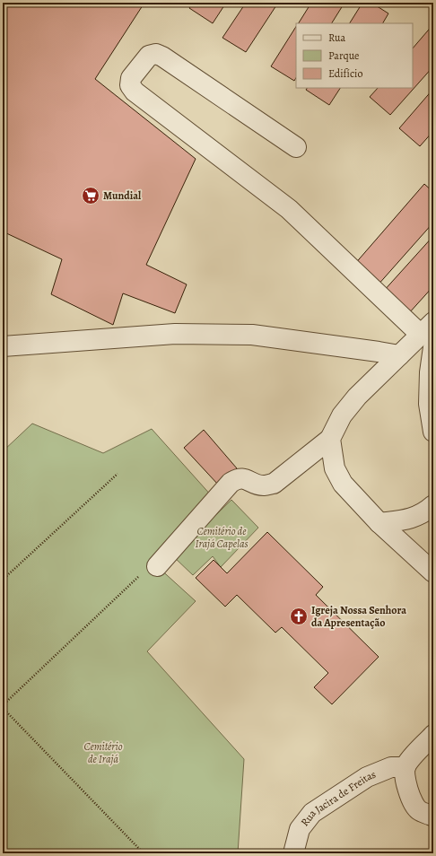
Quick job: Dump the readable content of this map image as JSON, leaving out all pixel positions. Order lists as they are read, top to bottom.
{
  "streets": {
    "street": ["Rua Jacira de Freitas"]
  },
  "parks": ["Cemitério de Irajá Capelas", "Cemitério de Irajá"],
  "places": {
    "supermarket": ["Mundial"],
    "church": ["Igreja Nossa Senhora da Apresentação"]
  },
  "legend": ["Rua", "Parque", "Edifício"]
}
